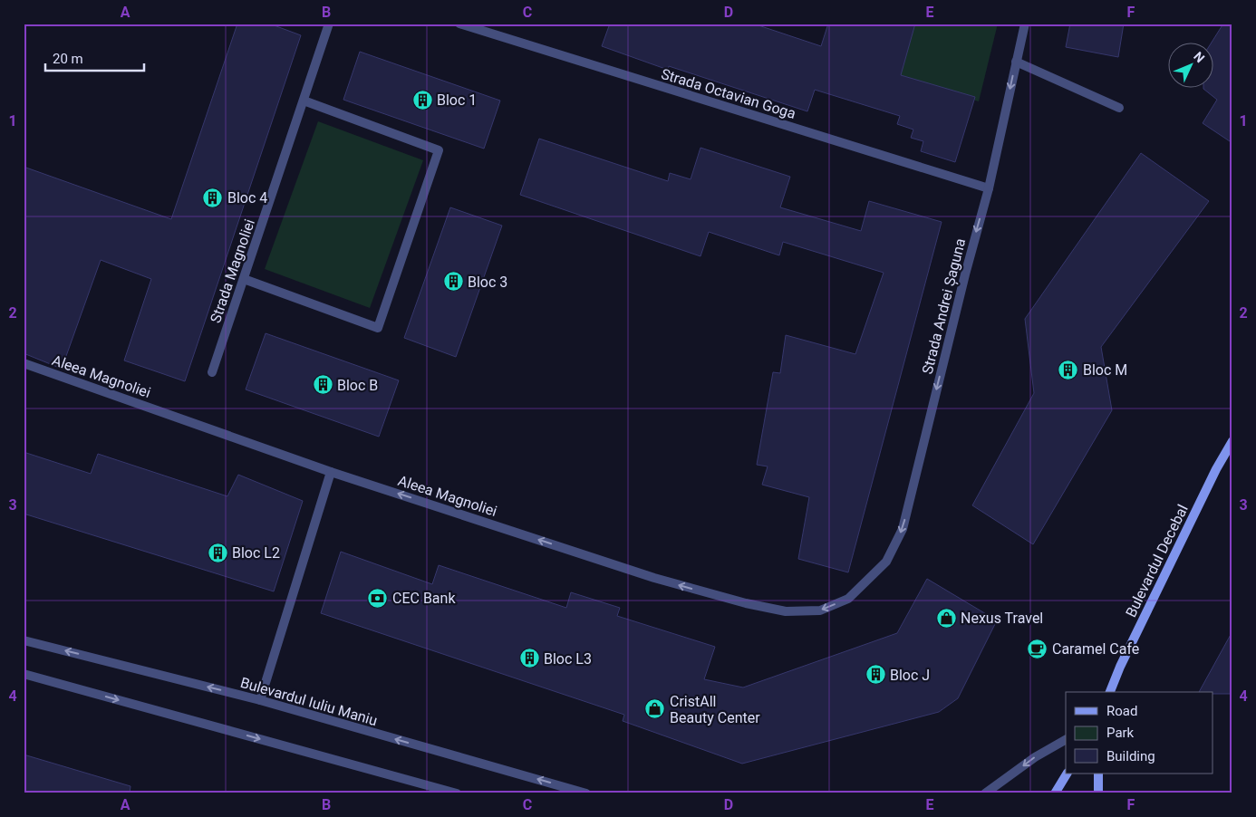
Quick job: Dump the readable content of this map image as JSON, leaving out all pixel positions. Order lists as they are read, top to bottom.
{
  "streets": {
    "main road": ["Bulevardul Decebal"],
    "street": [
      "Strada Octavian Goga",
      "Strada Magnoliei",
      "Strada Andrei Șaguna",
      "Aleea Magnoliei",
      "Bulevardul Iuliu Maniu"
    ]
  },
  "crossings": [
    ["Strada Octavian Goga", "Strada Andrei Șaguna"],
    ["Strada Andrei Șaguna", "Aleea Magnoliei"]
  ],
  "one_way": ["Strada Andrei Șaguna", "Aleea Magnoliei"],
  "places": {
    "building": [
      "Bloc 1",
      "Bloc 4",
      "Bloc 3",
      "Bloc M",
      "Bloc B",
      "Bloc L2",
      "Bloc L3",
      "Bloc J"
    ],
    "bank": ["CEC Bank"],
    "shop": ["Nexus Travel", "CristAll Beauty Center"],
    "cafe": ["Caramel Cafe"]
  },
  "legend": ["Road", "Park", "Building"],
  "scale_bar": "20 m",
  "north": "top right",
  "grid": {
    "columns": [
      "A",
      "B",
      "C",
      "D",
      "E",
      "F"
    ],
    "rows": [
      "1",
      "2",
      "3",
      "4"
    ]
  }
}
